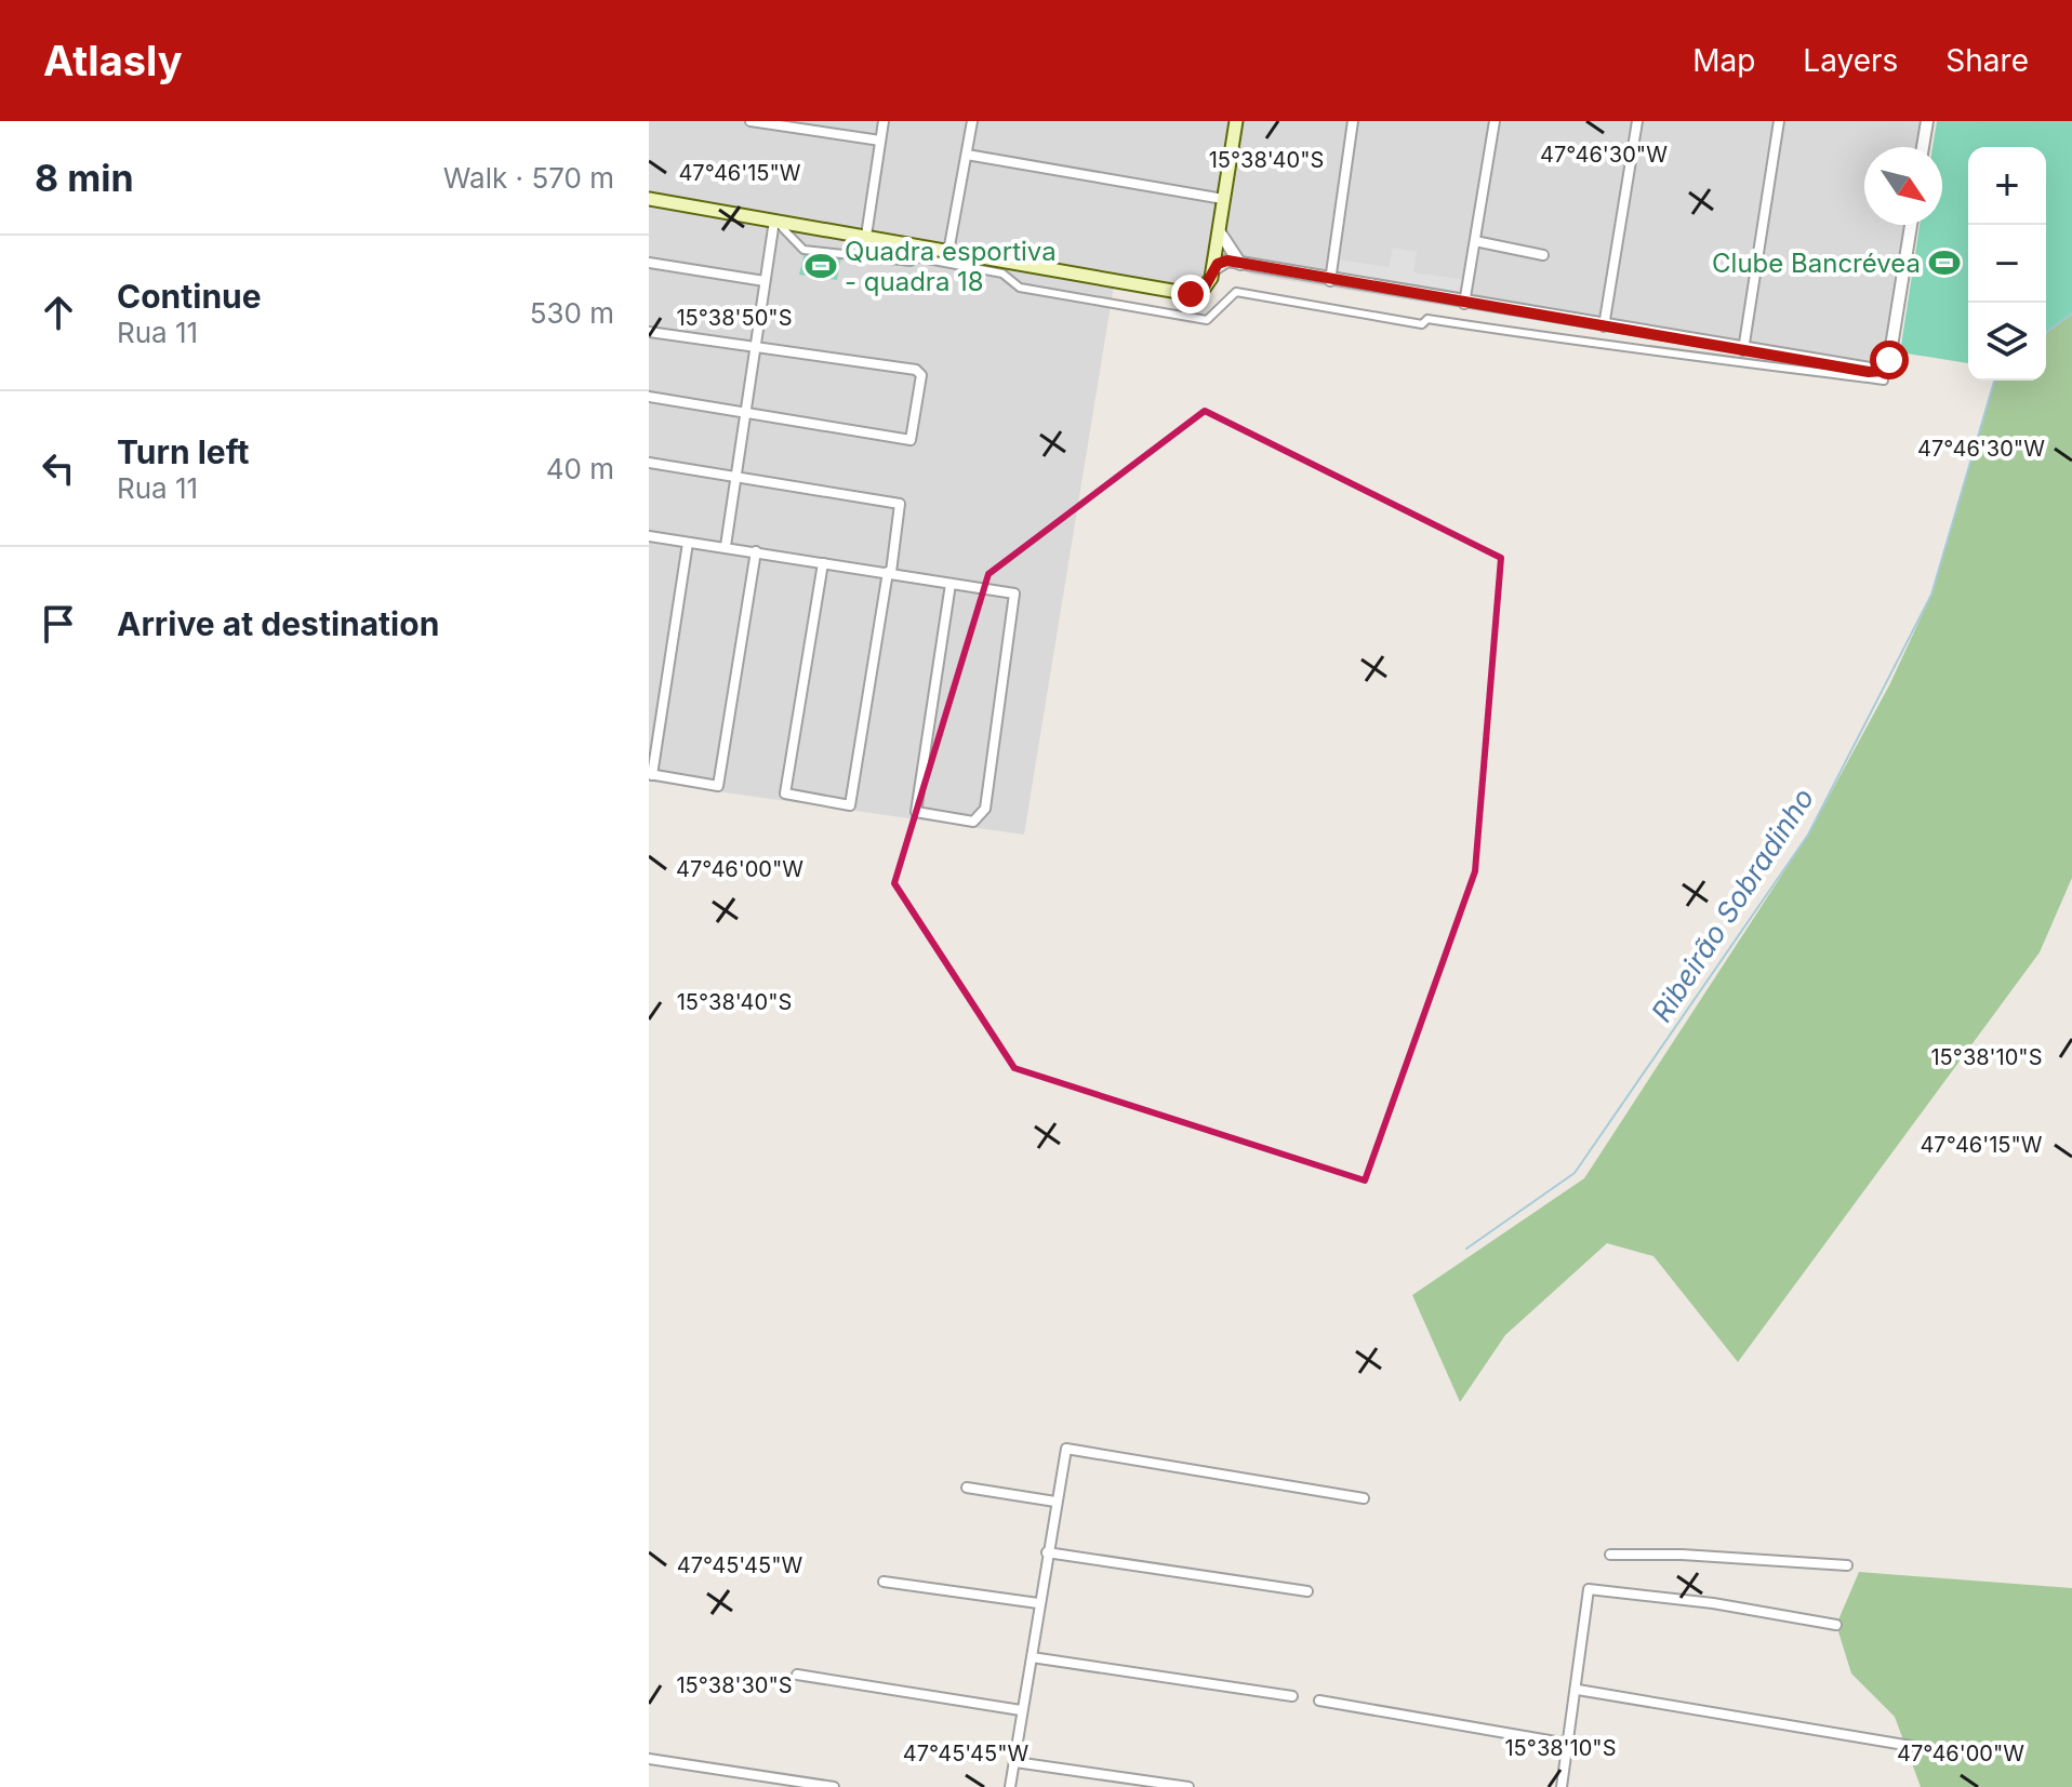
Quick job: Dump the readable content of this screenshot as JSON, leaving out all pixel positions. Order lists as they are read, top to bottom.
{
  "water": ["Ribeirão Sobradinho"],
  "places": {
    "sports": ["Clube Bancrévea", "Quadra esportiva - quadra 18"]
  },
  "north": "bottom right",
  "page": {
    "header": "Atlasly",
    "nav": ["Map", "Layers", "Share"],
    "heading": ["8 min", "Walk · 570 m"],
    "map_buttons": ["+", "−"],
    "list": [
      ["Continue", "Rua 11", "530 m"],
      ["Turn left", "Rua 11", "40 m"],
      "Arrive at destination"
    ]
  },
  "coordinates": [
    "47°46'30\"W",
    "15°38'40\"S",
    "47°46'15\"W",
    "15°38'50\"S",
    "47°46'00\"W",
    "15°38'10\"S",
    "47°45'45\"W",
    "15°38'30\"S"
  ]
}
